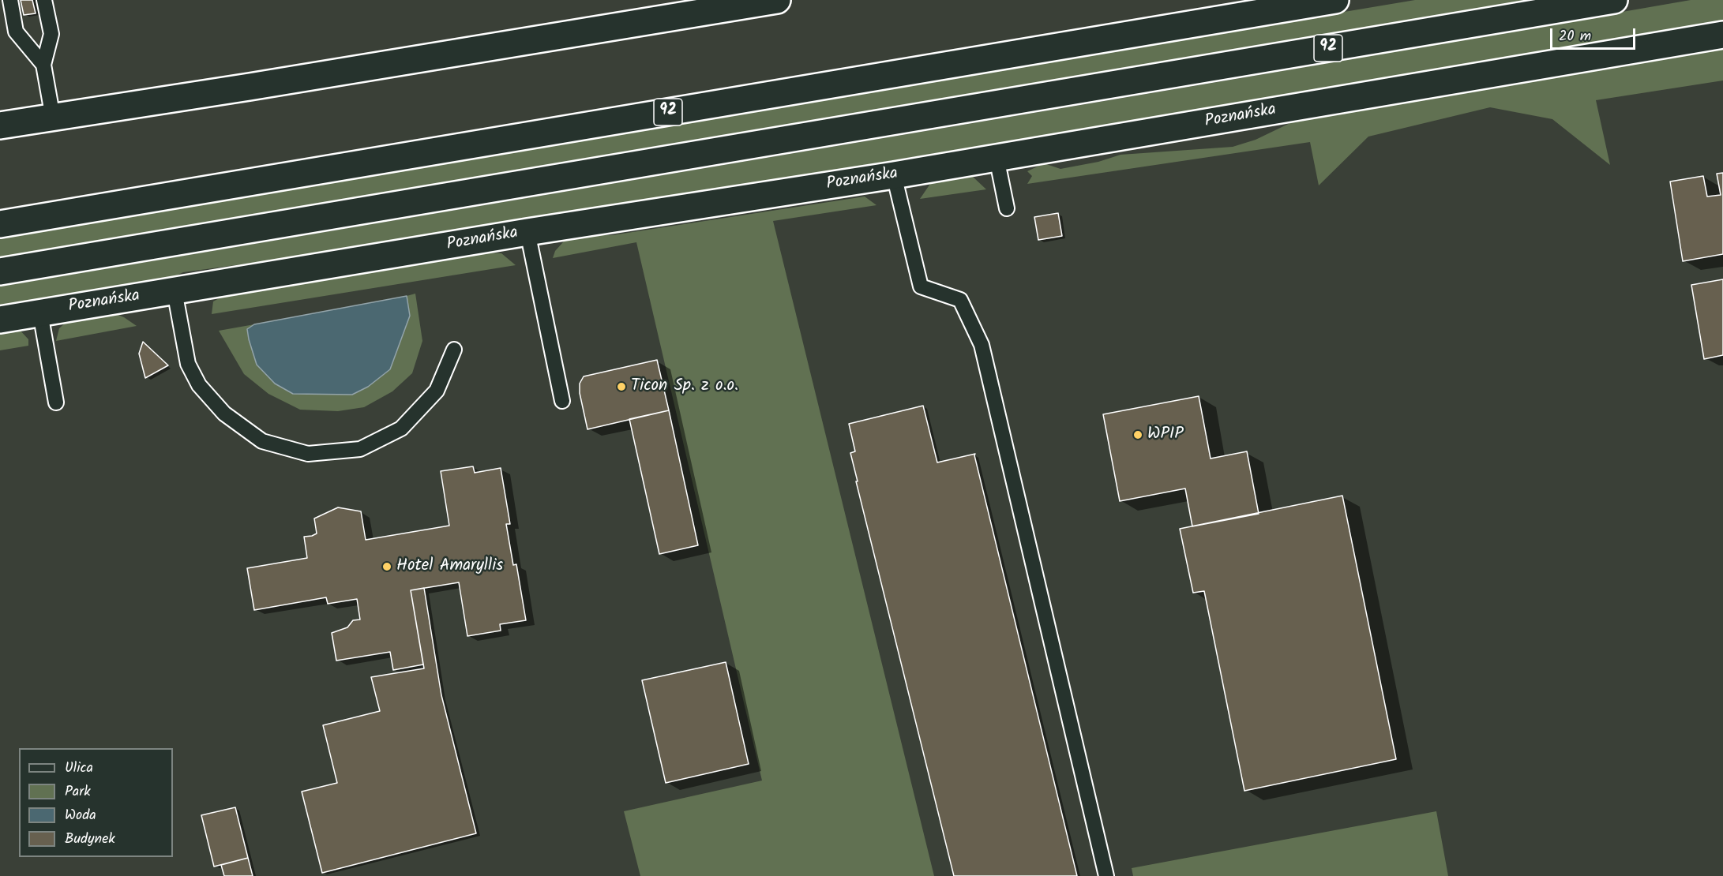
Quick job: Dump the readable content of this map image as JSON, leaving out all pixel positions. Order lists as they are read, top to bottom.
{
  "streets": {
    "main road": ["92", "Poznańska"]
  },
  "places": ["Ticon Sp. z o.o.", "WPIP", "Hotel Amaryllis"],
  "legend": [
    "Ulica",
    "Park",
    "Woda",
    "Budynek"
  ],
  "scale_bar": "20 m"
}
